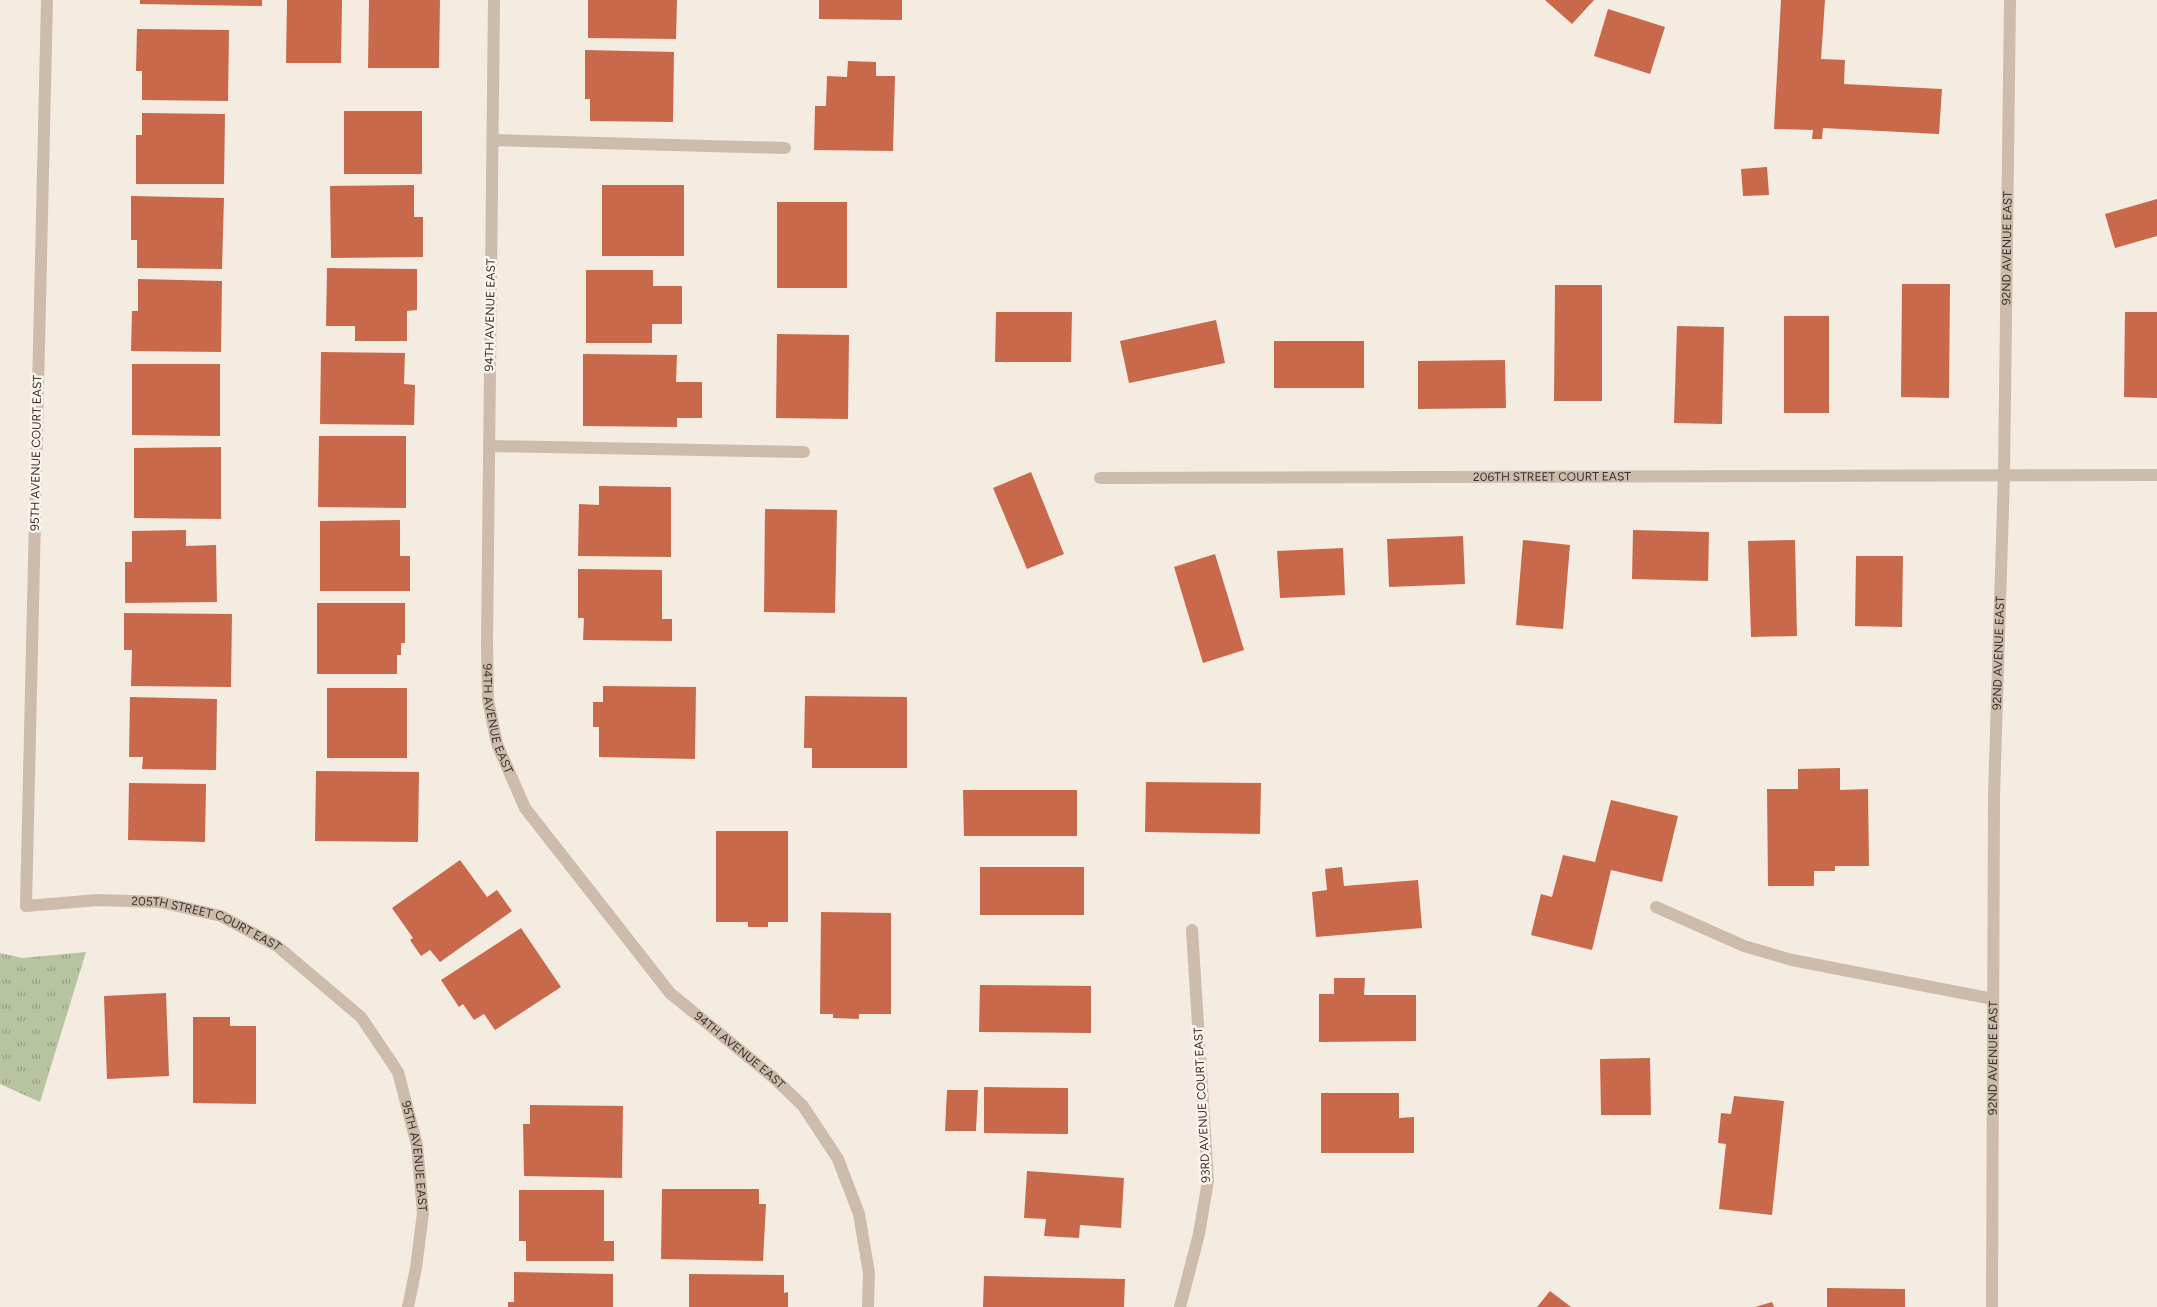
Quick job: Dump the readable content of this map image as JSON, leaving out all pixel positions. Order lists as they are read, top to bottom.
{
  "streets": {
    "street": [
      "92ND AVENUE EAST",
      "94TH AVENUE EAST",
      "95TH AVENUE COURT EAST",
      "206TH STREET COURT EAST",
      "205TH STREET COURT EAST",
      "93RD AVENUE COURT EAST",
      "95TH AVENUE EAST"
    ]
  },
  "crossings": [
    ["92ND AVENUE EAST", "206TH STREET COURT EAST"],
    ["95TH AVENUE COURT EAST", "205TH STREET COURT EAST"],
    ["205TH STREET COURT EAST", "95TH AVENUE EAST"]
  ]
}
